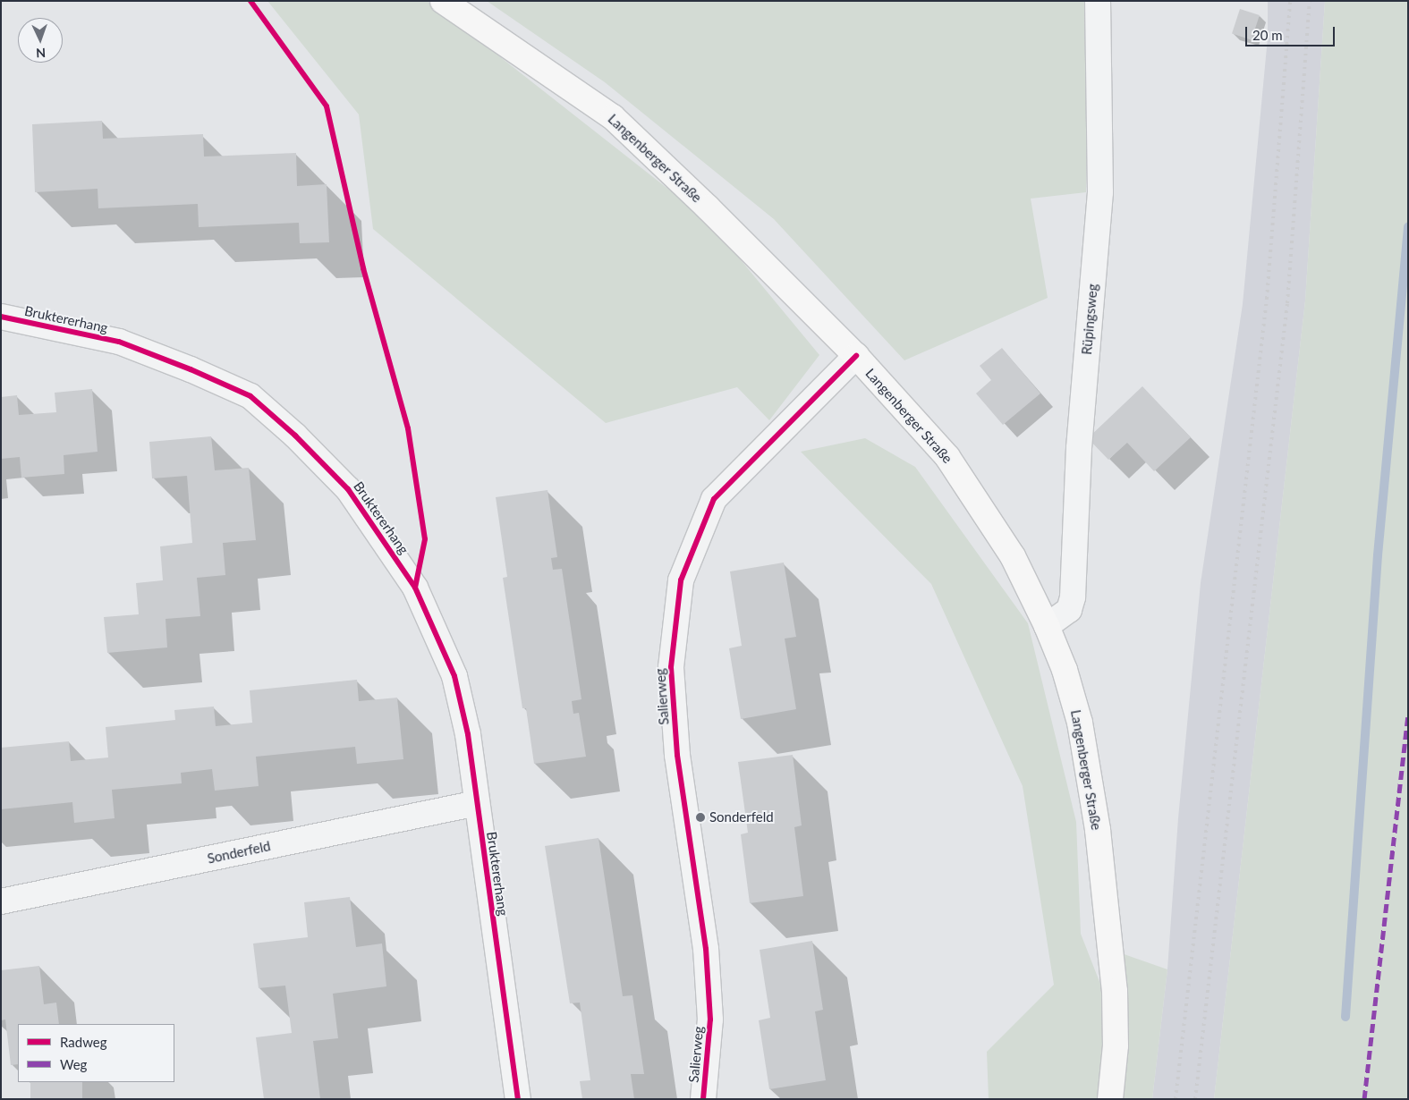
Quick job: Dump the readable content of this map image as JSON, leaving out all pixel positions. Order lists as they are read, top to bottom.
{
  "streets": {
    "main road": ["Langenberger Straße"],
    "street": [
      "Bruktererhang",
      "Rüpingsweg",
      "Salierweg",
      "Sonderfeld"
    ]
  },
  "crossings": [
    ["Langenberger Straße", "Rüpingsweg"],
    ["Langenberger Straße", "Salierweg"],
    ["Bruktererhang", "Sonderfeld"]
  ],
  "places": ["Sonderfeld"],
  "legend": ["Radweg", "Weg"],
  "scale_bar": "20 m",
  "north": "bottom"
}
